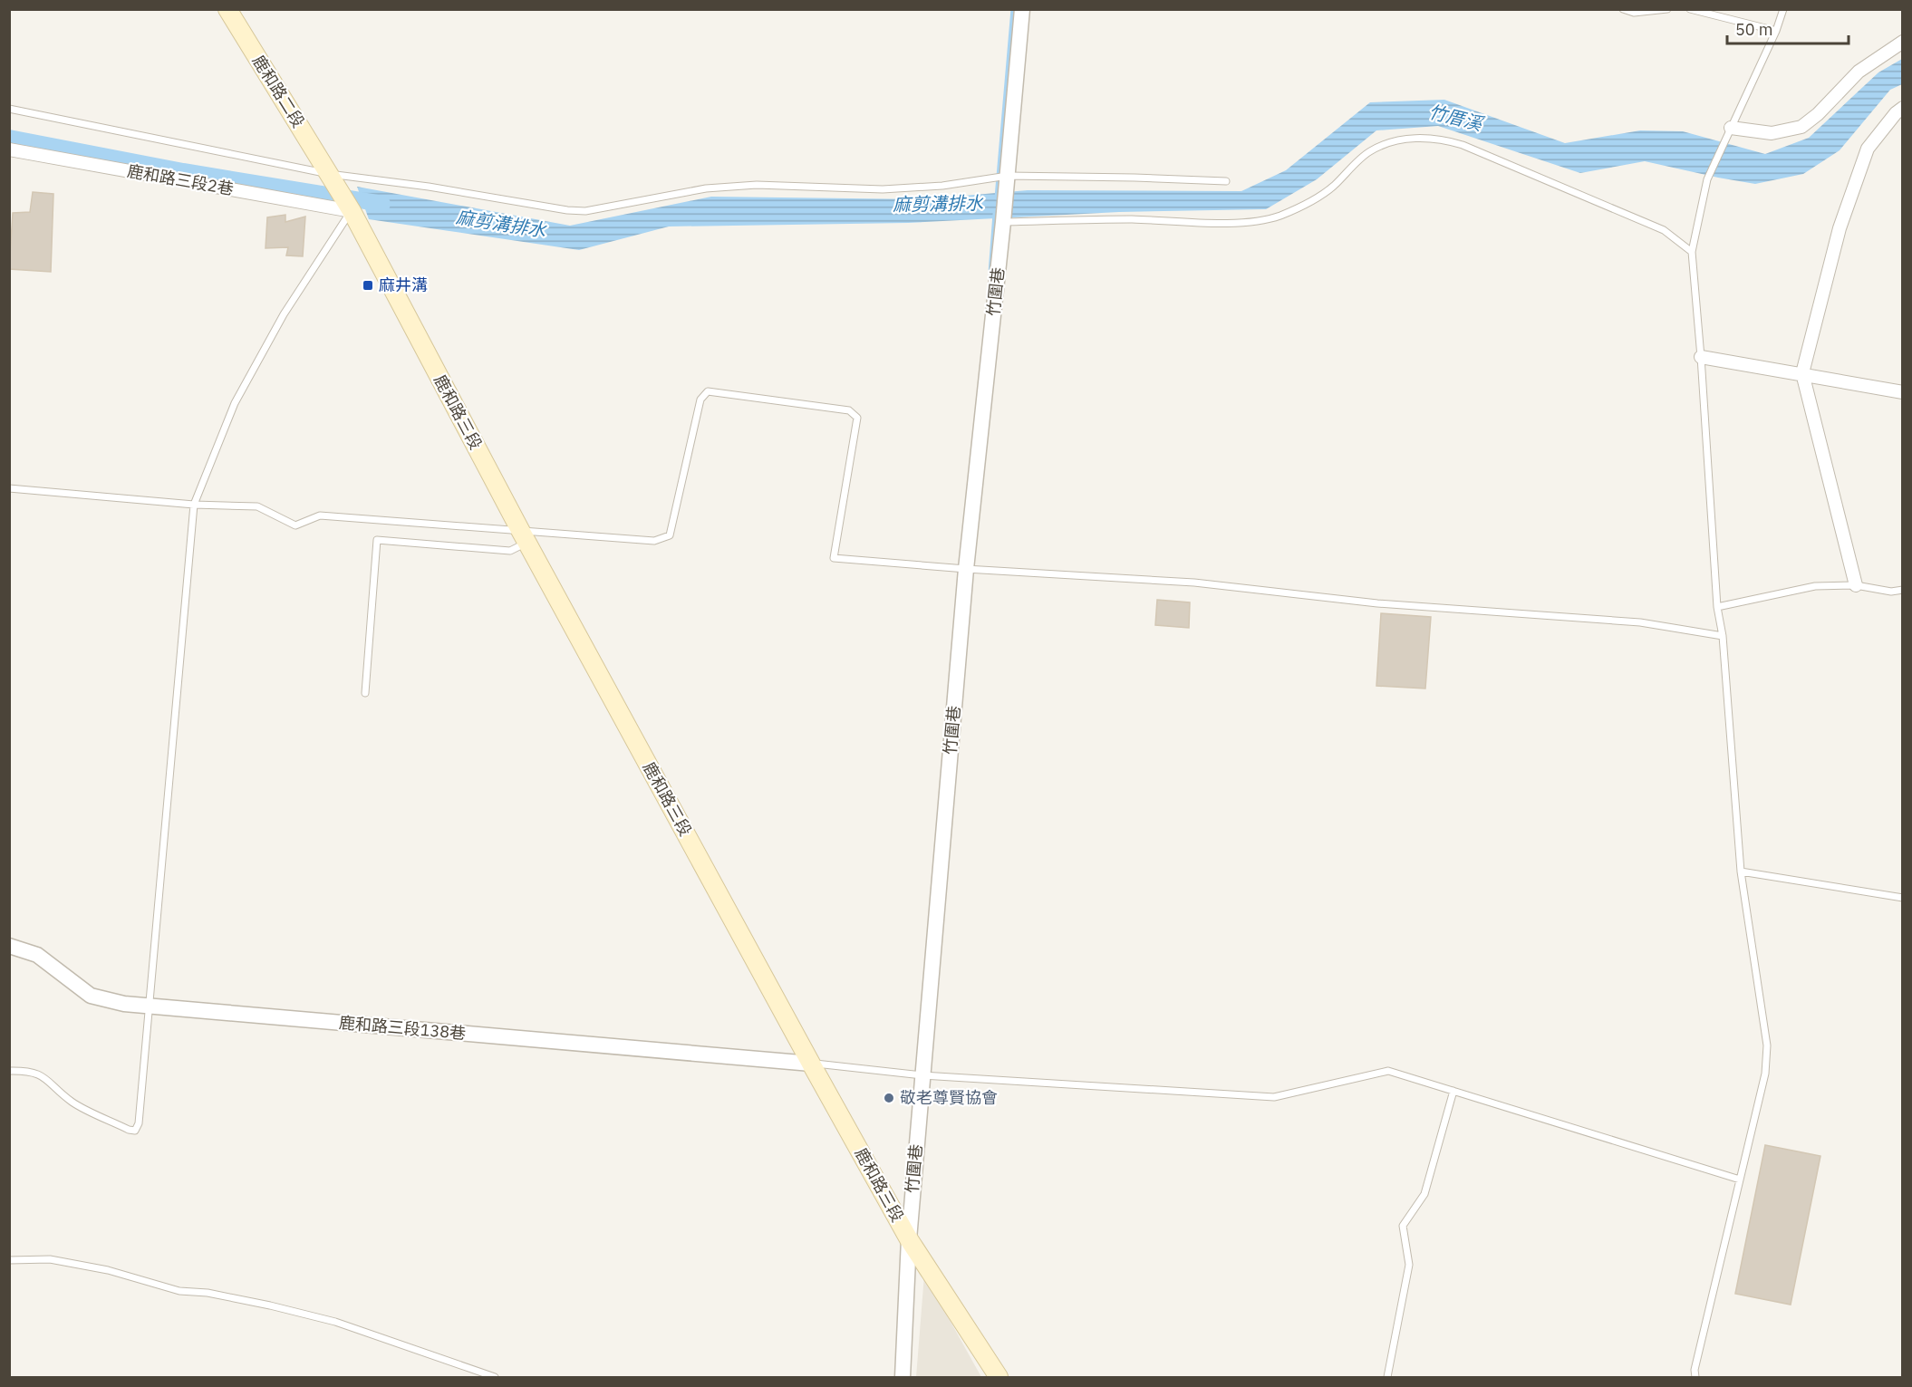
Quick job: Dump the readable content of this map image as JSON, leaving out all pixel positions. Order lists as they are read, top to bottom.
{
  "streets": {
    "main road": ["鹿和路二段", "鹿和路三段"],
    "street": ["鹿和路三段2巷", "竹圍巷", "鹿和路三段138巷"]
  },
  "crossings": [
    ["鹿和路二段", "鹿和路三段2巷"],
    ["鹿和路二段", "鹿和路三段"],
    ["鹿和路三段2巷", "鹿和路三段"],
    ["竹圍巷", "鹿和路三段"],
    ["鹿和路三段", "鹿和路三段138巷"]
  ],
  "water": ["竹厝溪", "麻剪溝排水"],
  "places": {
    "transit": ["麻井溝"],
    "other": ["敬老尊賢協會"]
  },
  "scale_bar": "50 m"
}
